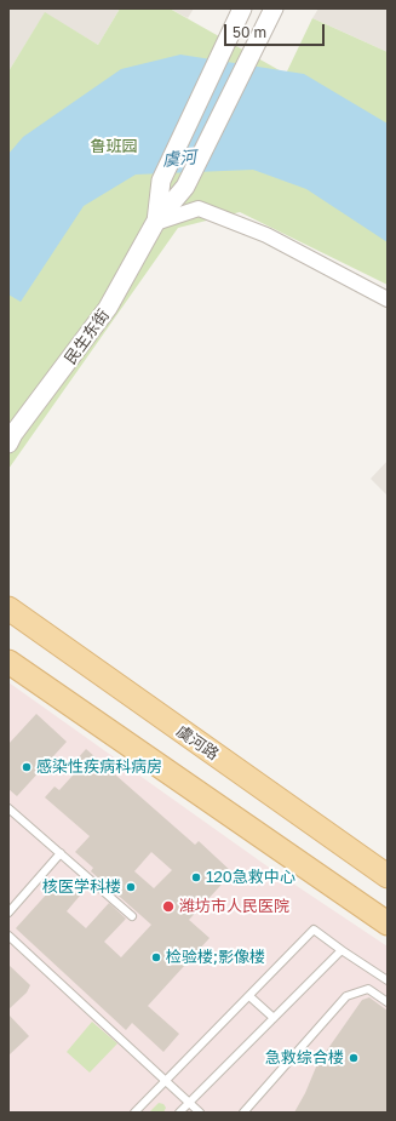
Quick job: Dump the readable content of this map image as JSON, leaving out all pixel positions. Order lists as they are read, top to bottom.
{
  "streets": {
    "main road": ["虞河路"],
    "street": ["民生东街"]
  },
  "water": ["虞河"],
  "parks": ["鲁班园"],
  "places": [
    "感染性疾病科病房",
    "120急救中心",
    "核医学科楼",
    "潍坊市人民医院",
    "检验楼;影像楼",
    "急救综合楼"
  ],
  "scale_bar": "50 m"
}
